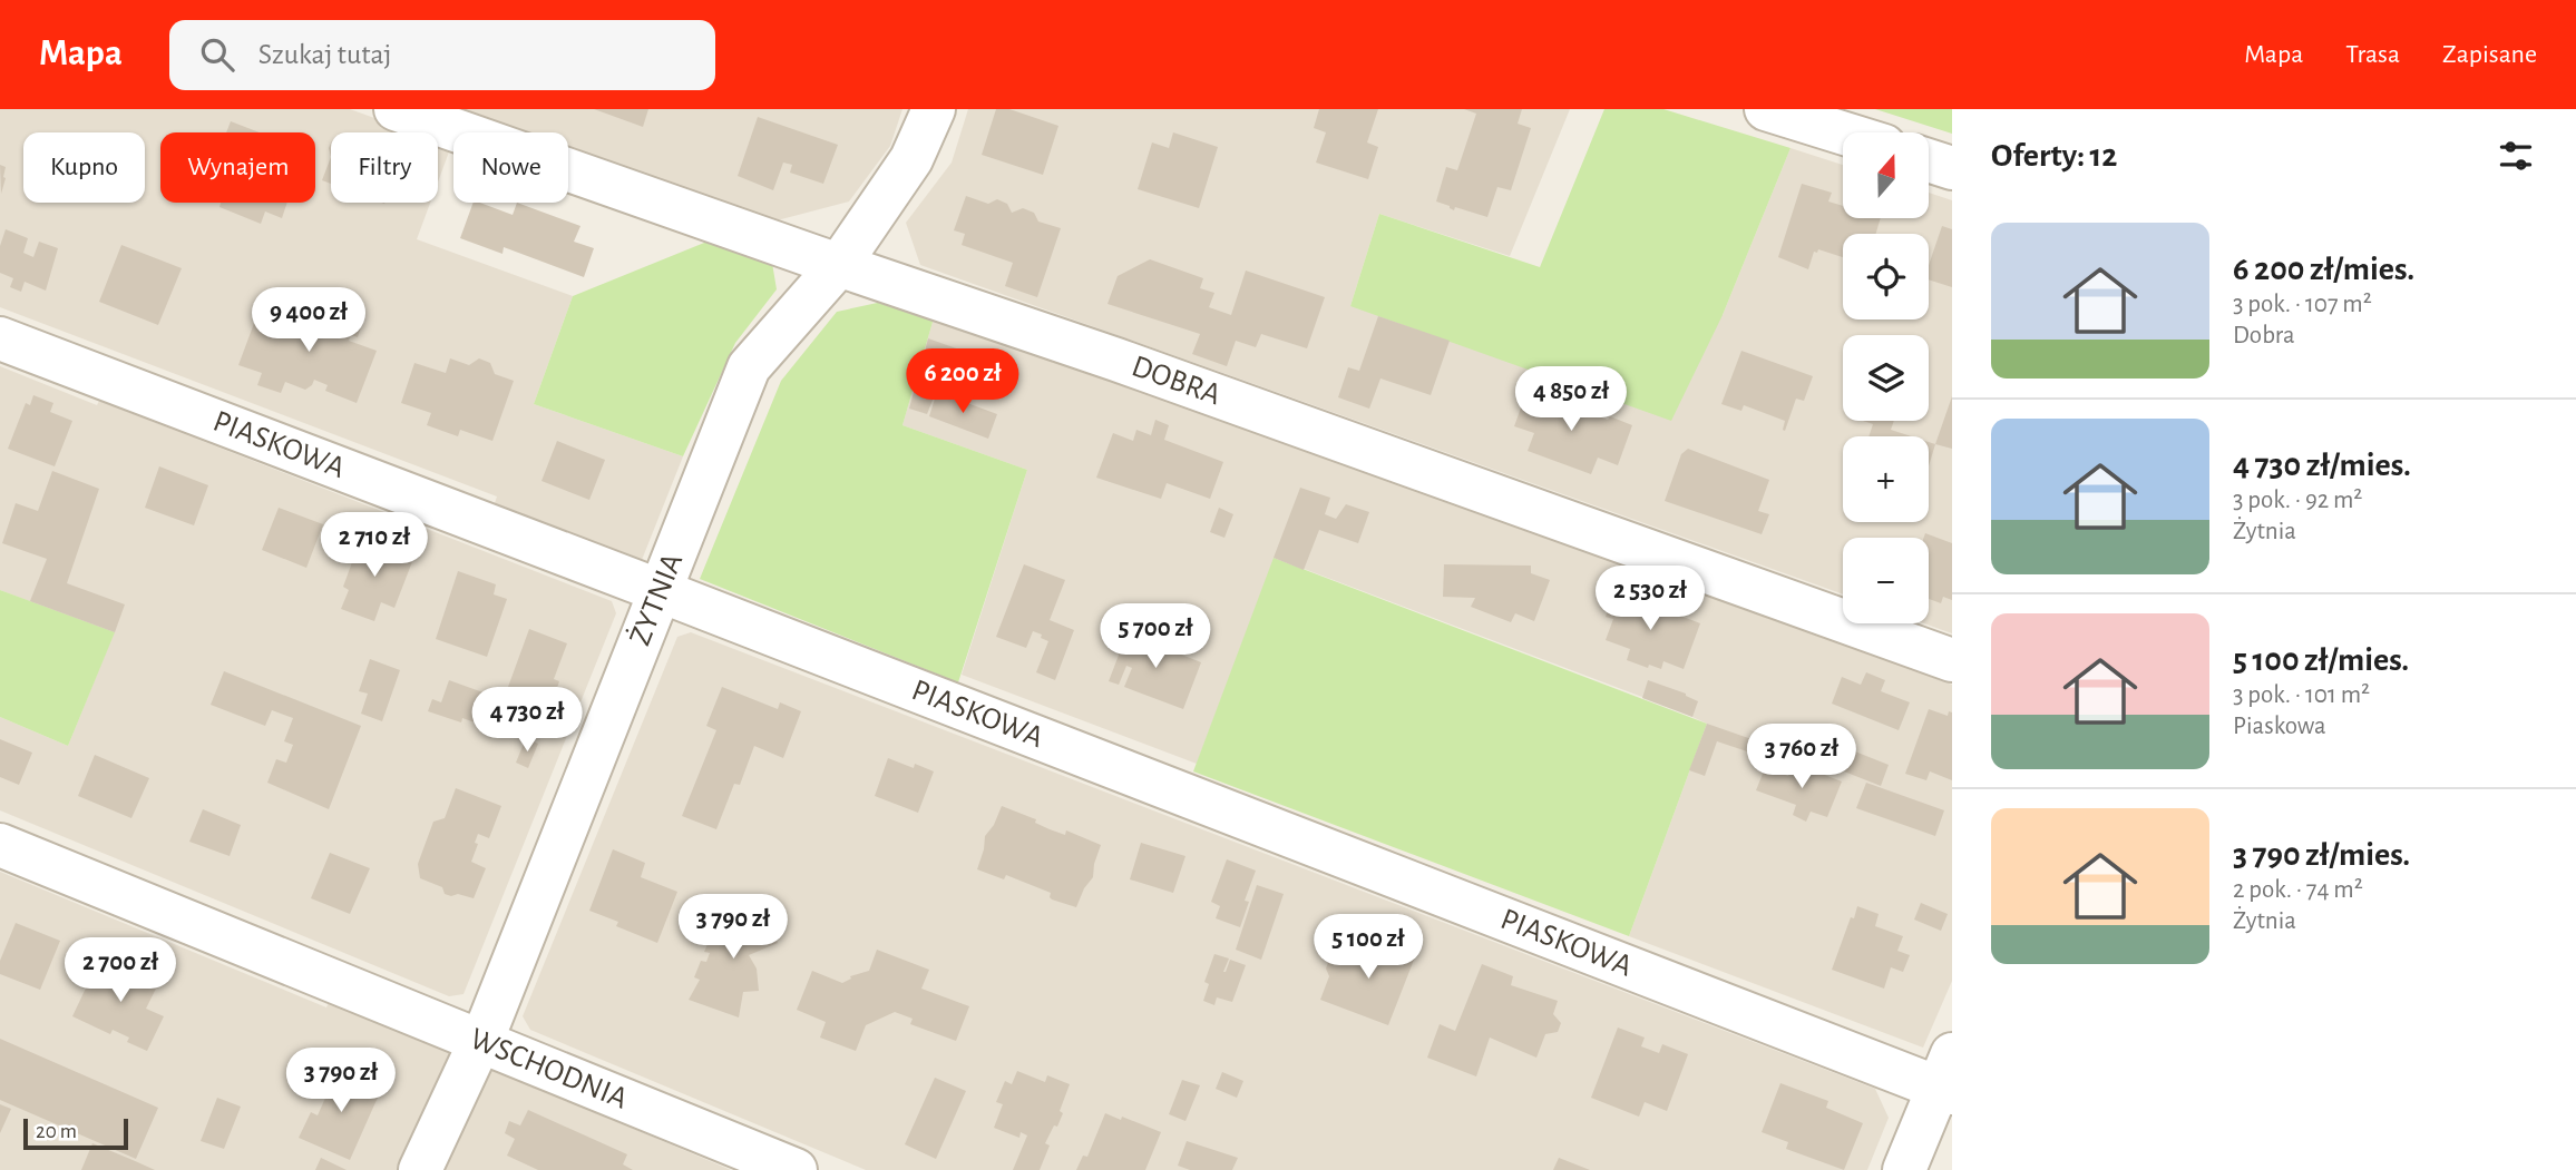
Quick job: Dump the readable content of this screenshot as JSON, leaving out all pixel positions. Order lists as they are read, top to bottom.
{
  "streets": {
    "street": [
      "DOBRA",
      "PIASKOWA",
      "ŻYTNIA",
      "WSCHODNIA"
    ]
  },
  "crossings": [
    ["DOBRA", "ŻYTNIA"],
    ["PIASKOWA", "ŻYTNIA"],
    ["ŻYTNIA", "WSCHODNIA"]
  ],
  "scale_bar": "20 m",
  "north": "top",
  "page": {
    "header": "Mapa",
    "search": "Szukaj tutaj",
    "nav": ["Mapa", "Trasa", "Zapisane"],
    "heading": "Oferty: 12",
    "map_buttons": ["+", "−"],
    "chip": [
      "Kupno",
      "Wynajem",
      "Filtry",
      "Nowe"
    ],
    "list": [
      {
        "name": "6 200 zł/mies.",
        "note": "3 pok. · 107 m² · Dobra"
      },
      {
        "name": "4 730 zł/mies.",
        "note": "3 pok. · 92 m² · Żytnia"
      },
      {
        "name": "5 100 zł/mies.",
        "note": "3 pok. · 101 m² · Piaskowa"
      },
      {
        "name": "3 790 zł/mies.",
        "note": "2 pok. · 74 m² · Żytnia"
      }
    ],
    "price": [
      "9 400 zł",
      "6 200 zł",
      "4 850 zł",
      "2 710 zł",
      "2 530 zł",
      "5 700 zł",
      "4 730 zł",
      "3 760 zł",
      "3 790 zł",
      "5 100 zł",
      "2 700 zł",
      "3 790 zł"
    ],
    "scale": "20 m"
  }
}
